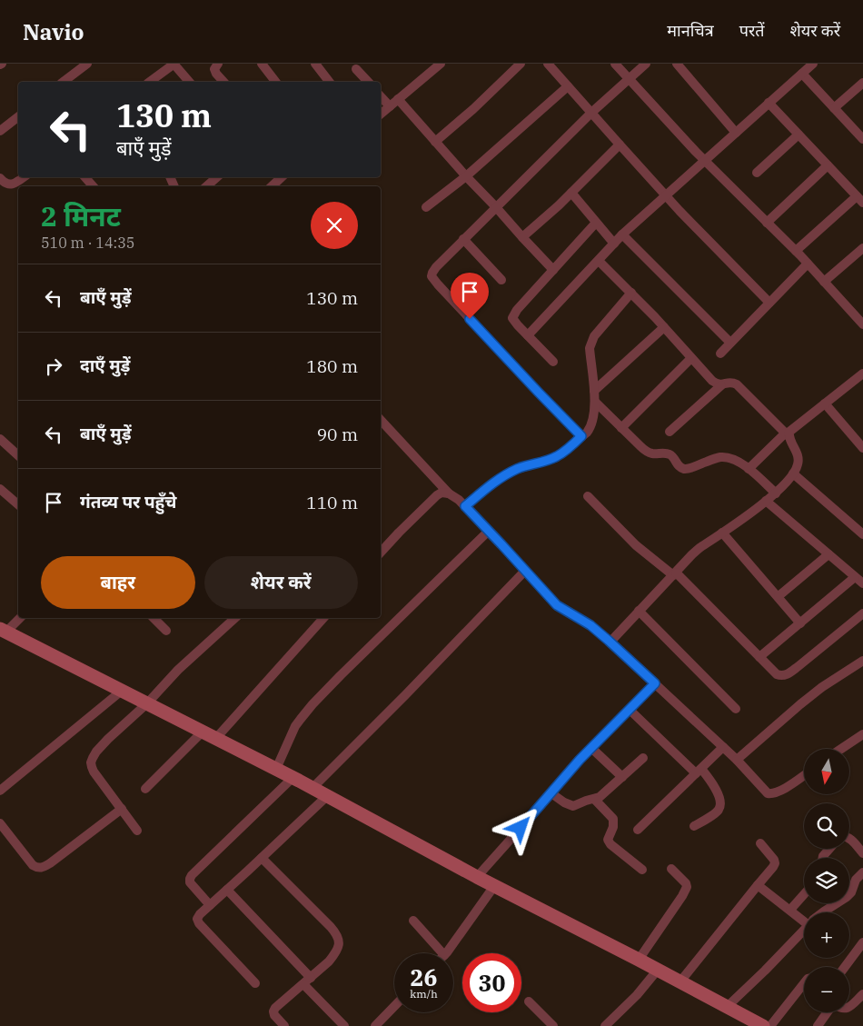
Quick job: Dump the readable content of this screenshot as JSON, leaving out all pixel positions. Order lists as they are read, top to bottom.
{
  "north": "bottom",
  "page": {
    "header": "Navio",
    "nav": ["मानचित्र", "परतें", "शेयर करें"],
    "turn": ["130 m", "बाएँ मुड़ें"],
    "heading": ["2 मिनट", "510 m · 14:35"],
    "list": [
      {
        "name": "बाएँ मुड़ें",
        "value": "130 m"
      },
      {
        "name": "दाएँ मुड़ें",
        "value": "180 m"
      },
      {
        "name": "बाएँ मुड़ें",
        "value": "90 m"
      },
      {
        "name": "गंतव्य पर पहुँचे",
        "value": "110 m"
      }
    ],
    "buttons": ["बाहर", "शेयर करें"],
    "map_buttons": ["+", "−"],
    "speed": "26 km/h",
    "limit": "30"
  }
}
